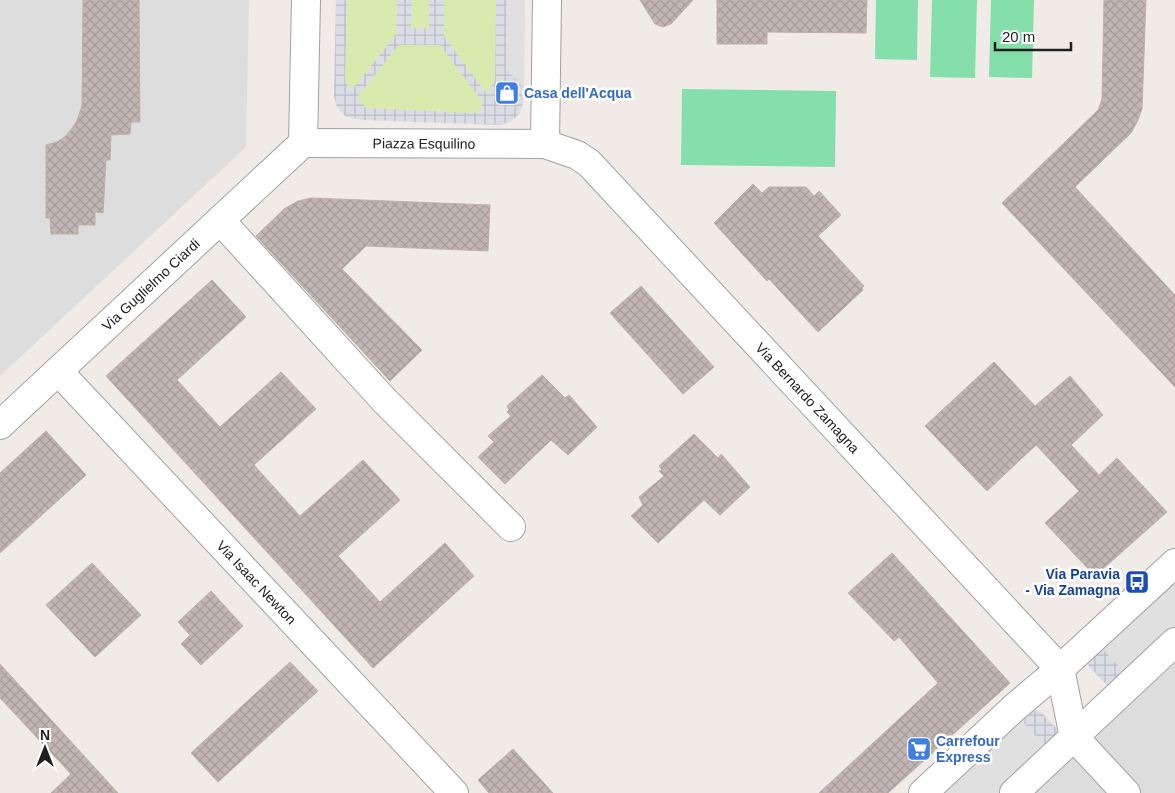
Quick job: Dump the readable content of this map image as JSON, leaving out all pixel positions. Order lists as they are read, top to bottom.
{
  "streets": {
    "street": [
      "Piazza Esquilino",
      "Via Guglielmo Ciardi",
      "Via Bernardo Zamagna",
      "Via Isaac Newton"
    ]
  },
  "crossings": [
    ["Piazza Esquilino", "Via Guglielmo Ciardi"],
    ["Piazza Esquilino", "Via Bernardo Zamagna"],
    ["Via Guglielmo Ciardi", "Via Isaac Newton"]
  ],
  "places": {
    "shop": ["Casa dell'Acqua"],
    "bus stop": ["Via Paravia - Via Zamagna"],
    "supermarket": ["Carrefour Express"]
  },
  "scale_bar": "20 m",
  "north": "top"
}
